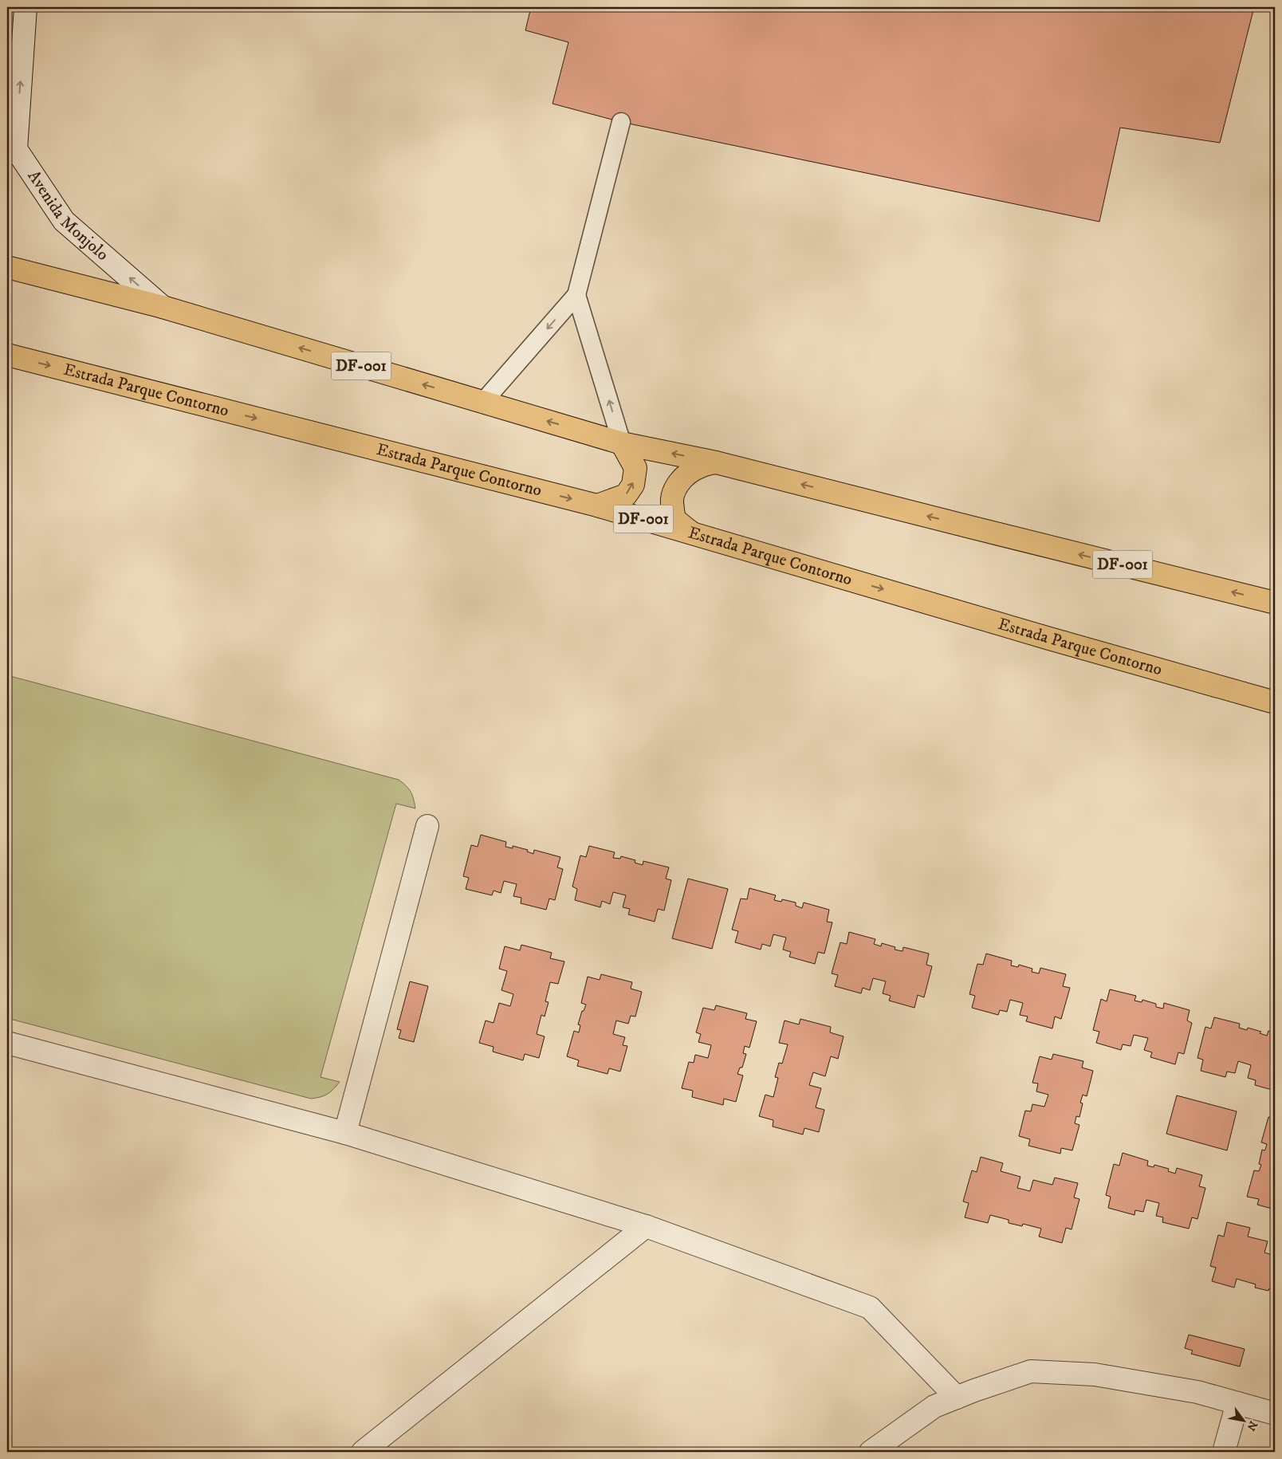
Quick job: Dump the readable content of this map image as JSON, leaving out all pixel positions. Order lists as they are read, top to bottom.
{
  "streets": {
    "highway": ["DF-001", "Estrada Parque Contorno"],
    "street": ["Avenida Monjolo"]
  },
  "crossings": [
    ["Avenida Monjolo", "DF-001"]
  ],
  "one_way": ["Avenida Monjolo"],
  "north": "bottom right"
}
